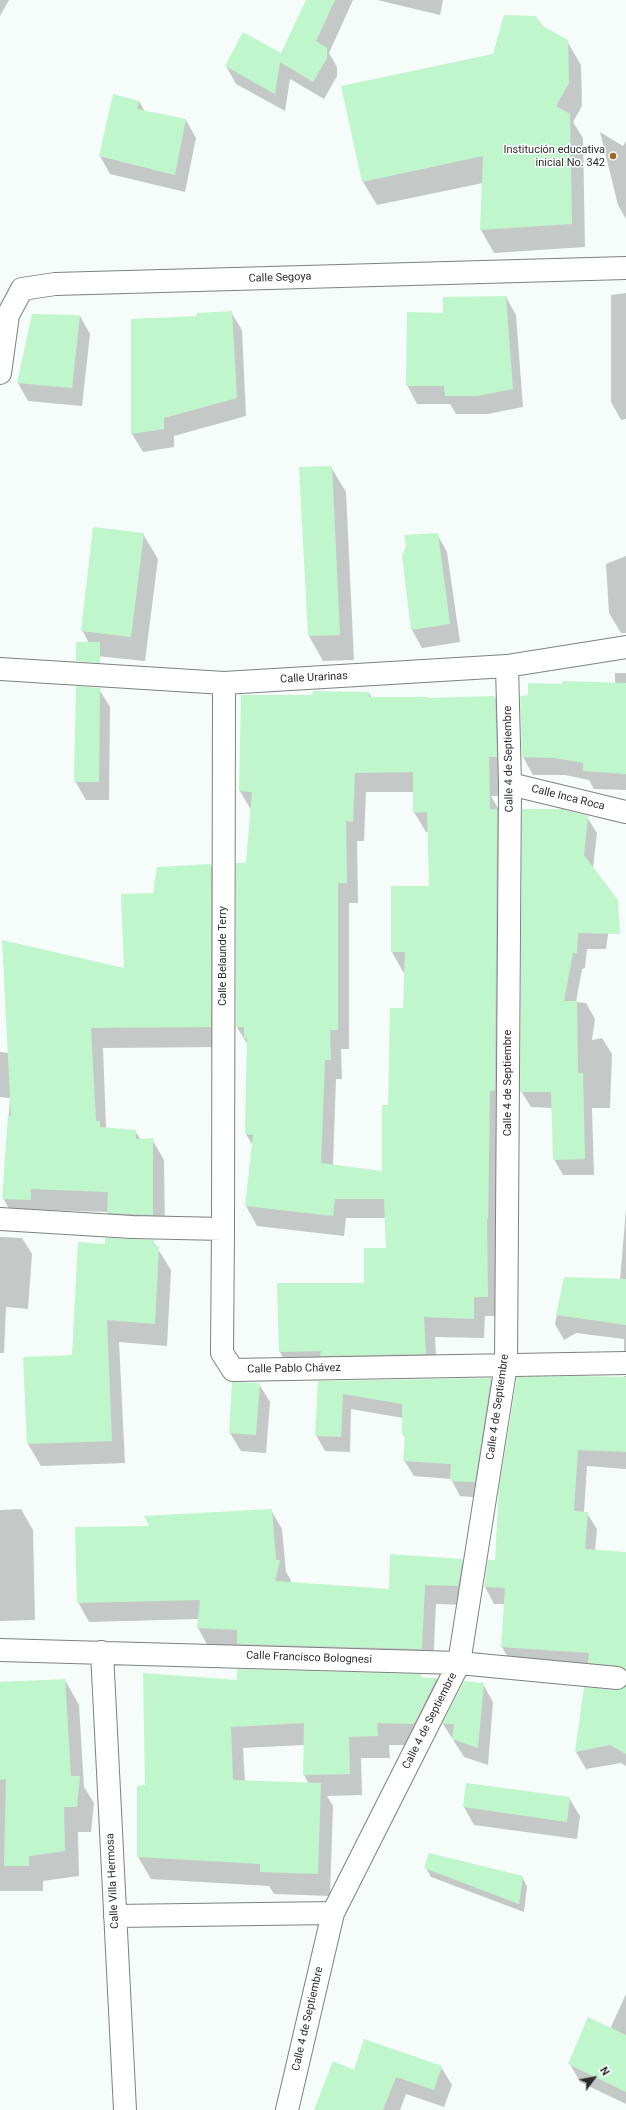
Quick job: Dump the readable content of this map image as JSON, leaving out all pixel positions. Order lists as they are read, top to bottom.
{
  "streets": {
    "street": [
      "Calle Segoya",
      "Calle Urarinas",
      "Calle 4 de Septiembre",
      "Calle Inca Roca",
      "Calle Belaunde Terry",
      "Calle Pablo Chávez",
      "Calle Francisco Bolognesi",
      "Calle Villa Hermosa"
    ]
  },
  "crossings": [
    ["Calle Urarinas", "Calle 4 de Septiembre"],
    ["Calle Urarinas", "Calle Belaunde Terry"],
    ["Calle 4 de Septiembre", "Calle Inca Roca"],
    ["Calle 4 de Septiembre", "Calle Pablo Chávez"],
    ["Calle 4 de Septiembre", "Calle Francisco Bolognesi"],
    ["Calle Belaunde Terry", "Calle Pablo Chávez"],
    ["Calle Francisco Bolognesi", "Calle Villa Hermosa"]
  ],
  "places": ["Institución educativa inicial No. 342"],
  "north": "top right"
}
